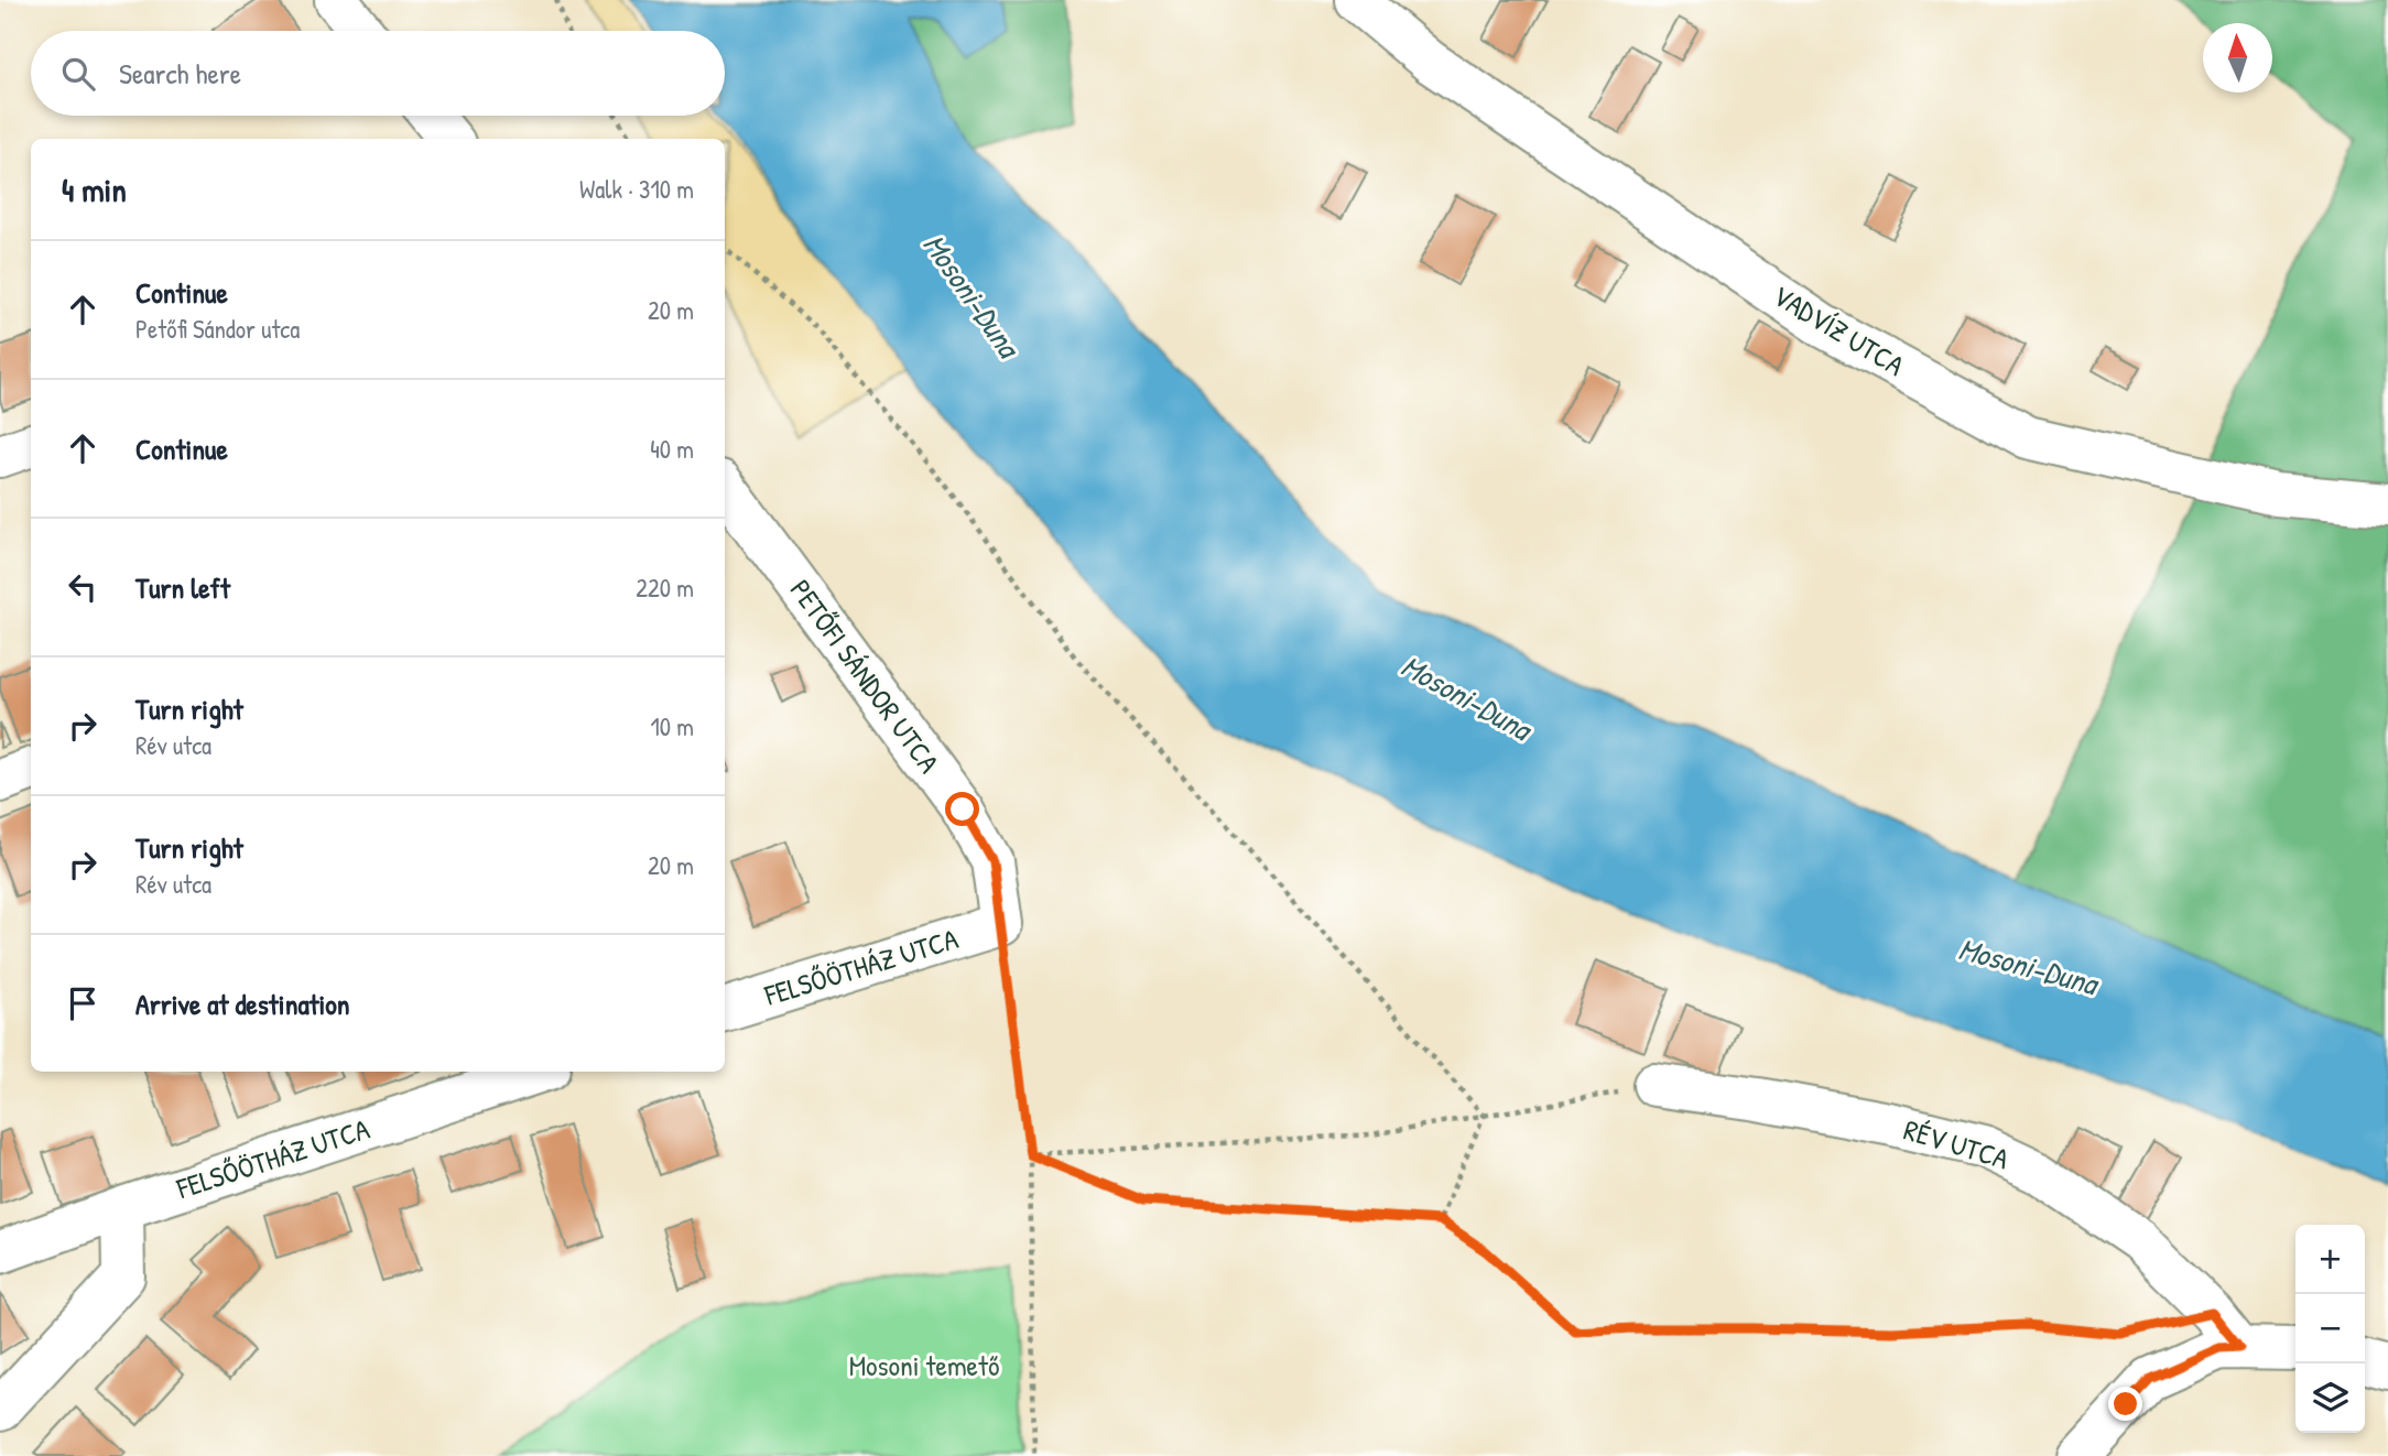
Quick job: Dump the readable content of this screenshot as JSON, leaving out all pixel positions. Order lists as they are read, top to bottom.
{
  "streets": {
    "street": [
      "VADVÍZ UTCA",
      "PETŐFI SÁNDOR UTCA",
      "FELSŐÖTHÁZ UTCA",
      "RÉV UTCA"
    ]
  },
  "crossings": [
    ["PETŐFI SÁNDOR UTCA", "FELSŐÖTHÁZ UTCA"]
  ],
  "water": ["Mosoni-Duna"],
  "parks": ["Mosoni temető"],
  "north": "top",
  "page": {
    "search": "Search here",
    "heading": ["4 min", "Walk · 310 m"],
    "list": [
      ["Continue", "Petőfi Sándor utca", "20 m"],
      ["Continue", "40 m"],
      ["Turn left", "220 m"],
      ["Turn right", "Rév utca", "10 m"],
      ["Turn right", "Rév utca", "20 m"],
      "Arrive at destination"
    ],
    "map_buttons": ["+", "−"]
  }
}
